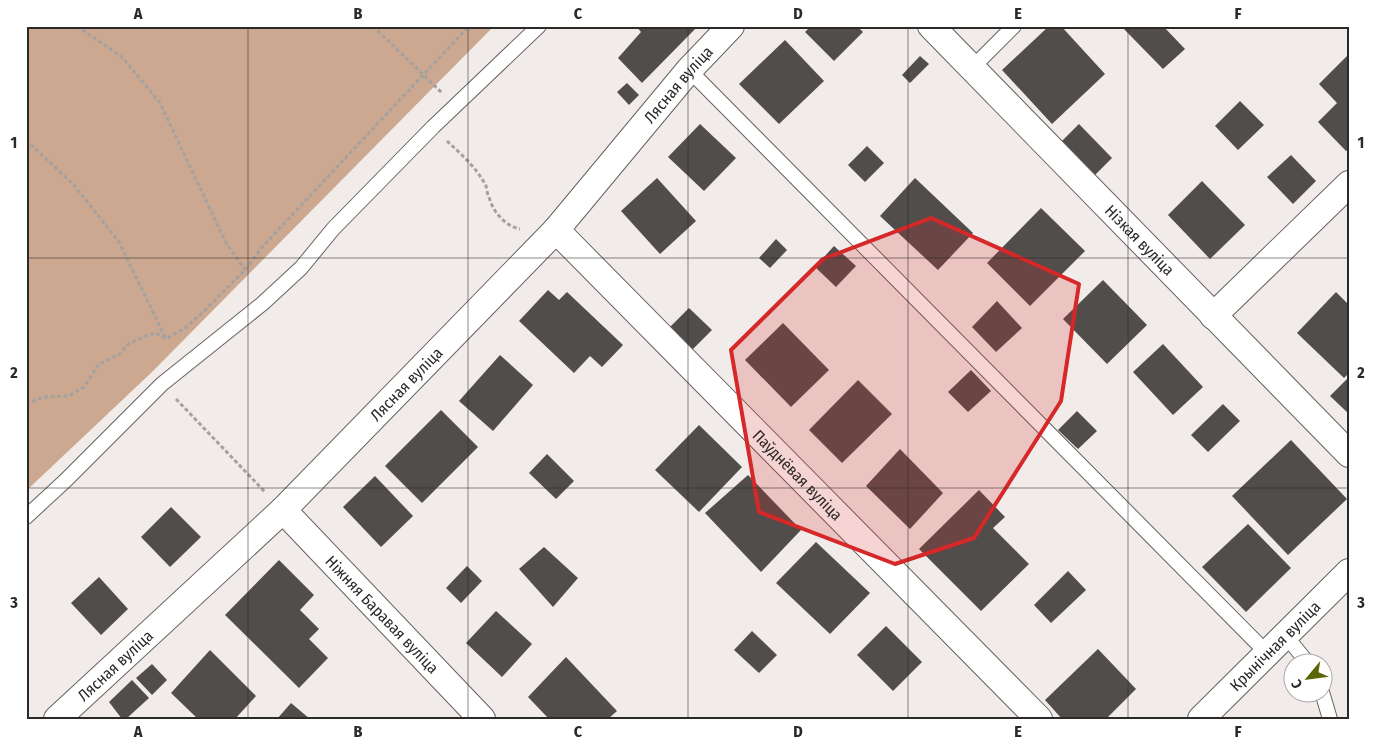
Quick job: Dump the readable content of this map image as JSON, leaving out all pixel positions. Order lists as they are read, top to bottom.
{
  "streets": {
    "street": [
      "Лясная вуліца",
      "Нізкая вуліца",
      "Паўднёвая вуліца",
      "Ніжняя Баравая вуліца",
      "Крынічная вуліца"
    ]
  },
  "crossings": [
    ["Лясная вуліца", "Паўднёвая вуліца"],
    ["Лясная вуліца", "Ніжняя Баравая вуліца"]
  ],
  "north": "bottom left",
  "grid": {
    "columns": [
      "A",
      "B",
      "C",
      "D",
      "E",
      "F"
    ],
    "rows": ["1", "2", "3"]
  }
}
